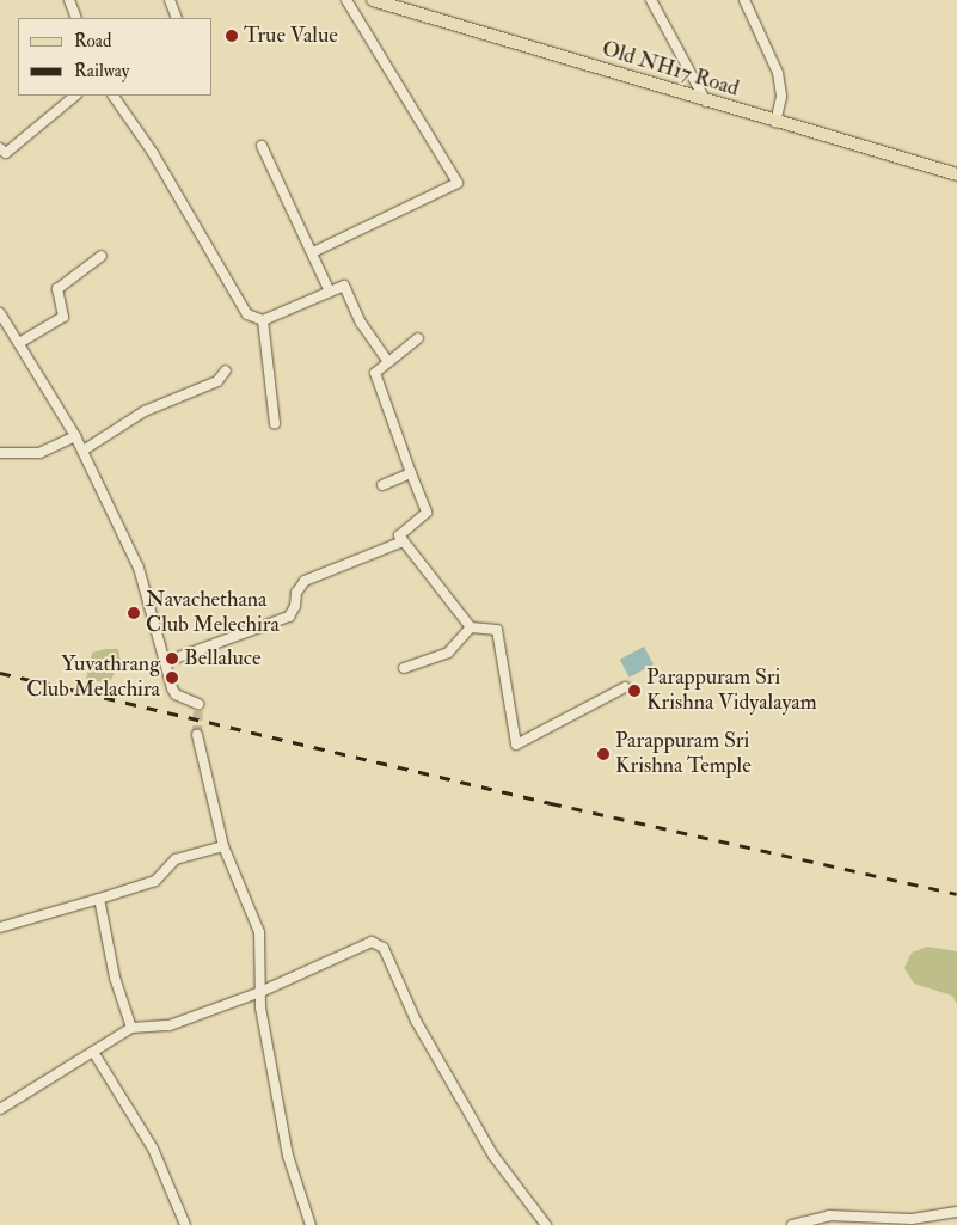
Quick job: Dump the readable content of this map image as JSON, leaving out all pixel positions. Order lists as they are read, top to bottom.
{
  "streets": {
    "main road": ["Old NH17 Road"]
  },
  "places": [
    "True Value",
    "Navachethana Club Melechira",
    "Bellaluce",
    "Yuvathrang Club Melachira",
    "Parappuram Sri Krishna Vidyalayam",
    "Parappuram Sri Krishna Temple"
  ],
  "legend": ["Road", "Railway"]
}
